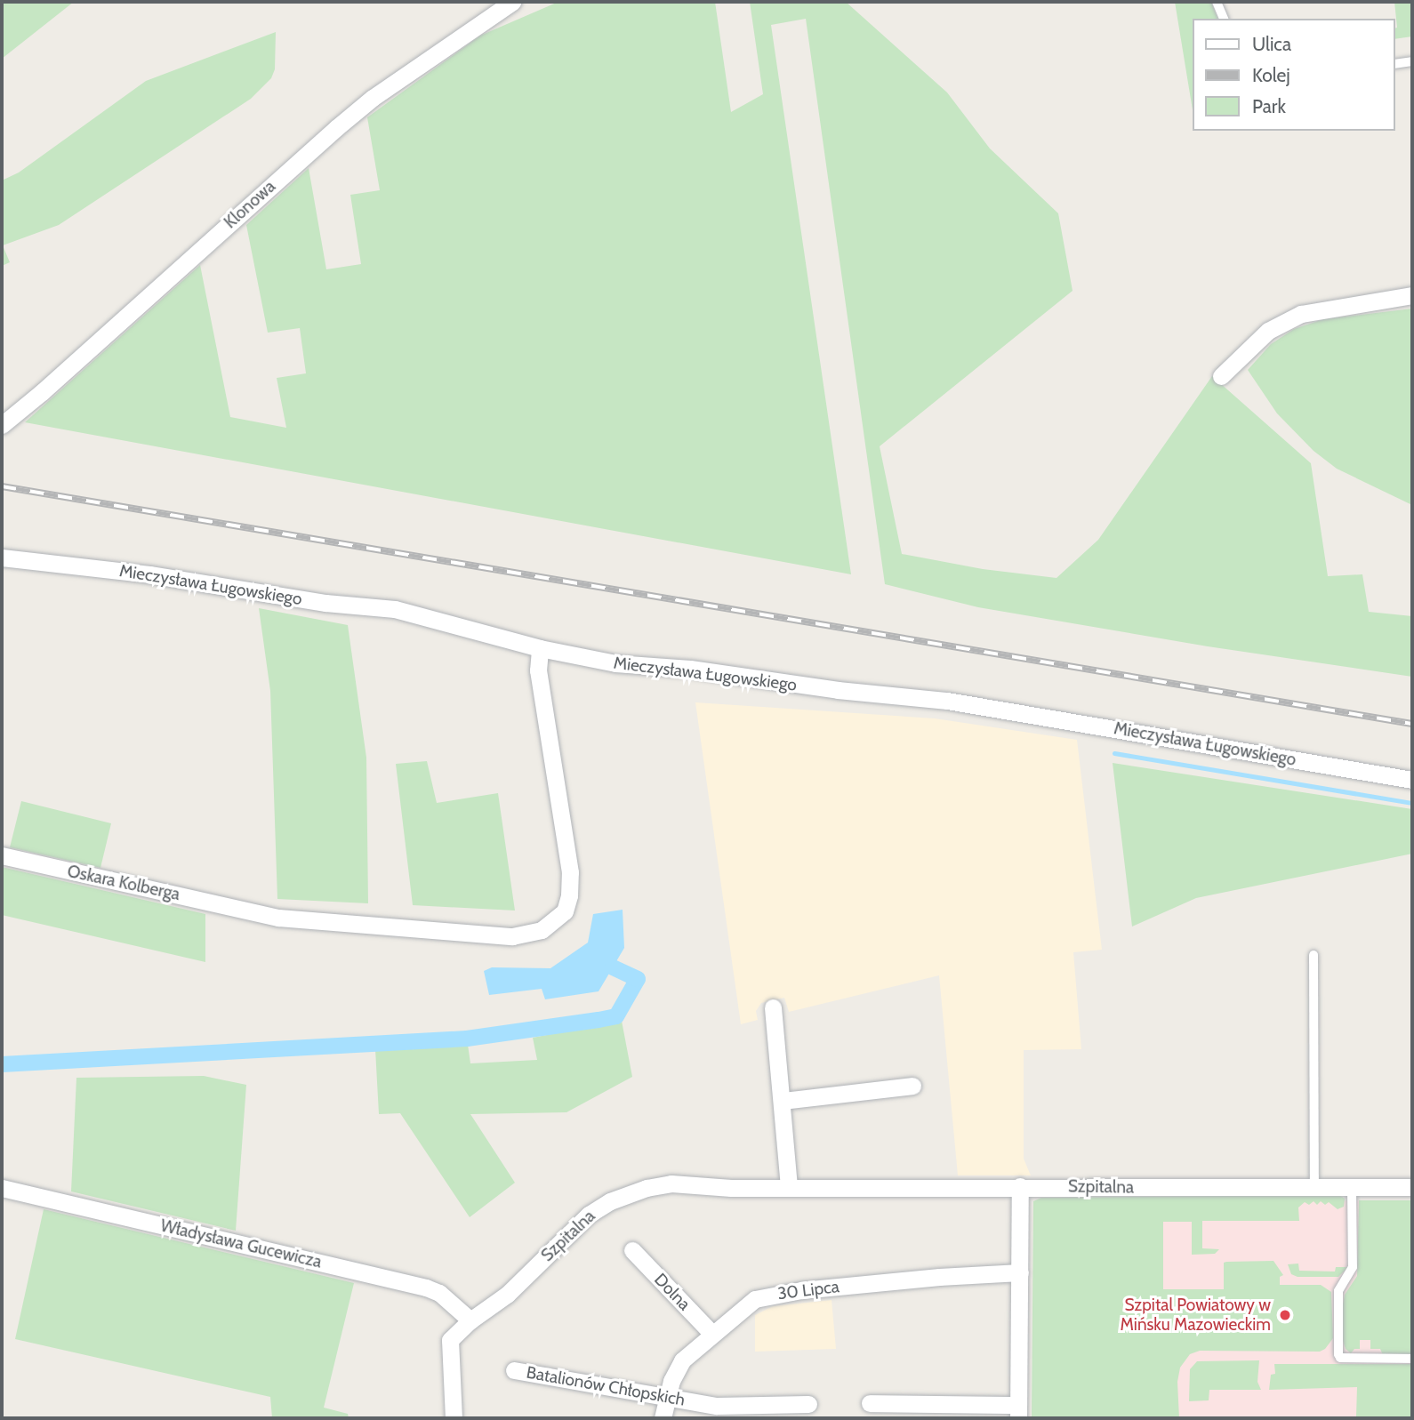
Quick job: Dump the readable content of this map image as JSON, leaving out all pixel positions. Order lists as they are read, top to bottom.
{
  "streets": {
    "street": [
      "Klonowa",
      "Mieczysława Ługowskiego",
      "Oskara Kolberga",
      "Szpitalna",
      "Władysława Gucewicza",
      "30 Lipca",
      "Dolna",
      "Batalionów Chłopskich"
    ]
  },
  "crossings": [
    ["Mieczysława Ługowskiego", "Oskara Kolberga"],
    ["Szpitalna", "Władysława Gucewicza"],
    ["30 Lipca", "Dolna"],
    ["30 Lipca", "Batalionów Chłopskich"]
  ],
  "places": ["Szpital Powiatowy w Mińsku Mazowieckim"],
  "legend": ["Ulica", "Kolej", "Park"]
}
